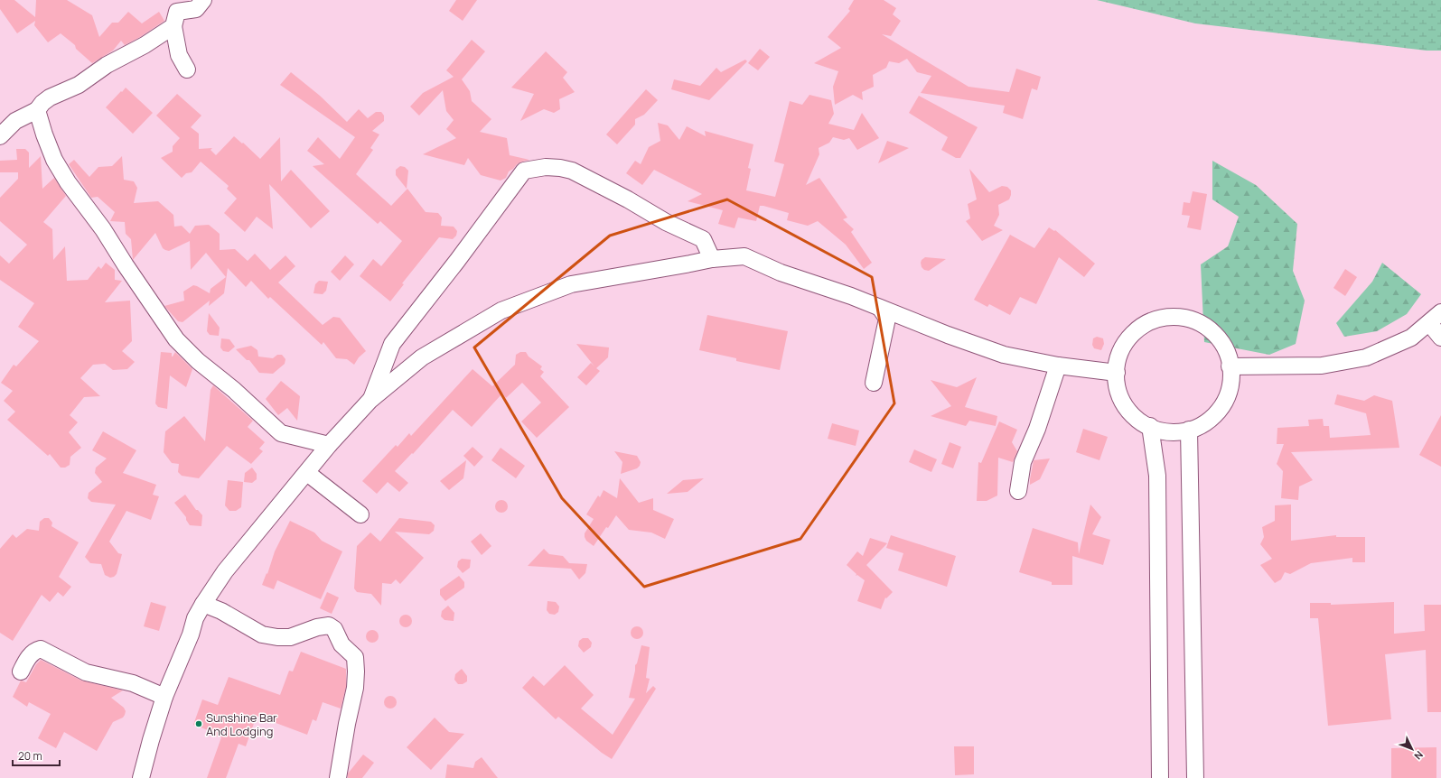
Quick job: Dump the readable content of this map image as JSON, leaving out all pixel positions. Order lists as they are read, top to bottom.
{
  "places": ["Sunshine Bar And Lodging"],
  "scale_bar": "20 m",
  "north": "bottom right"
}
